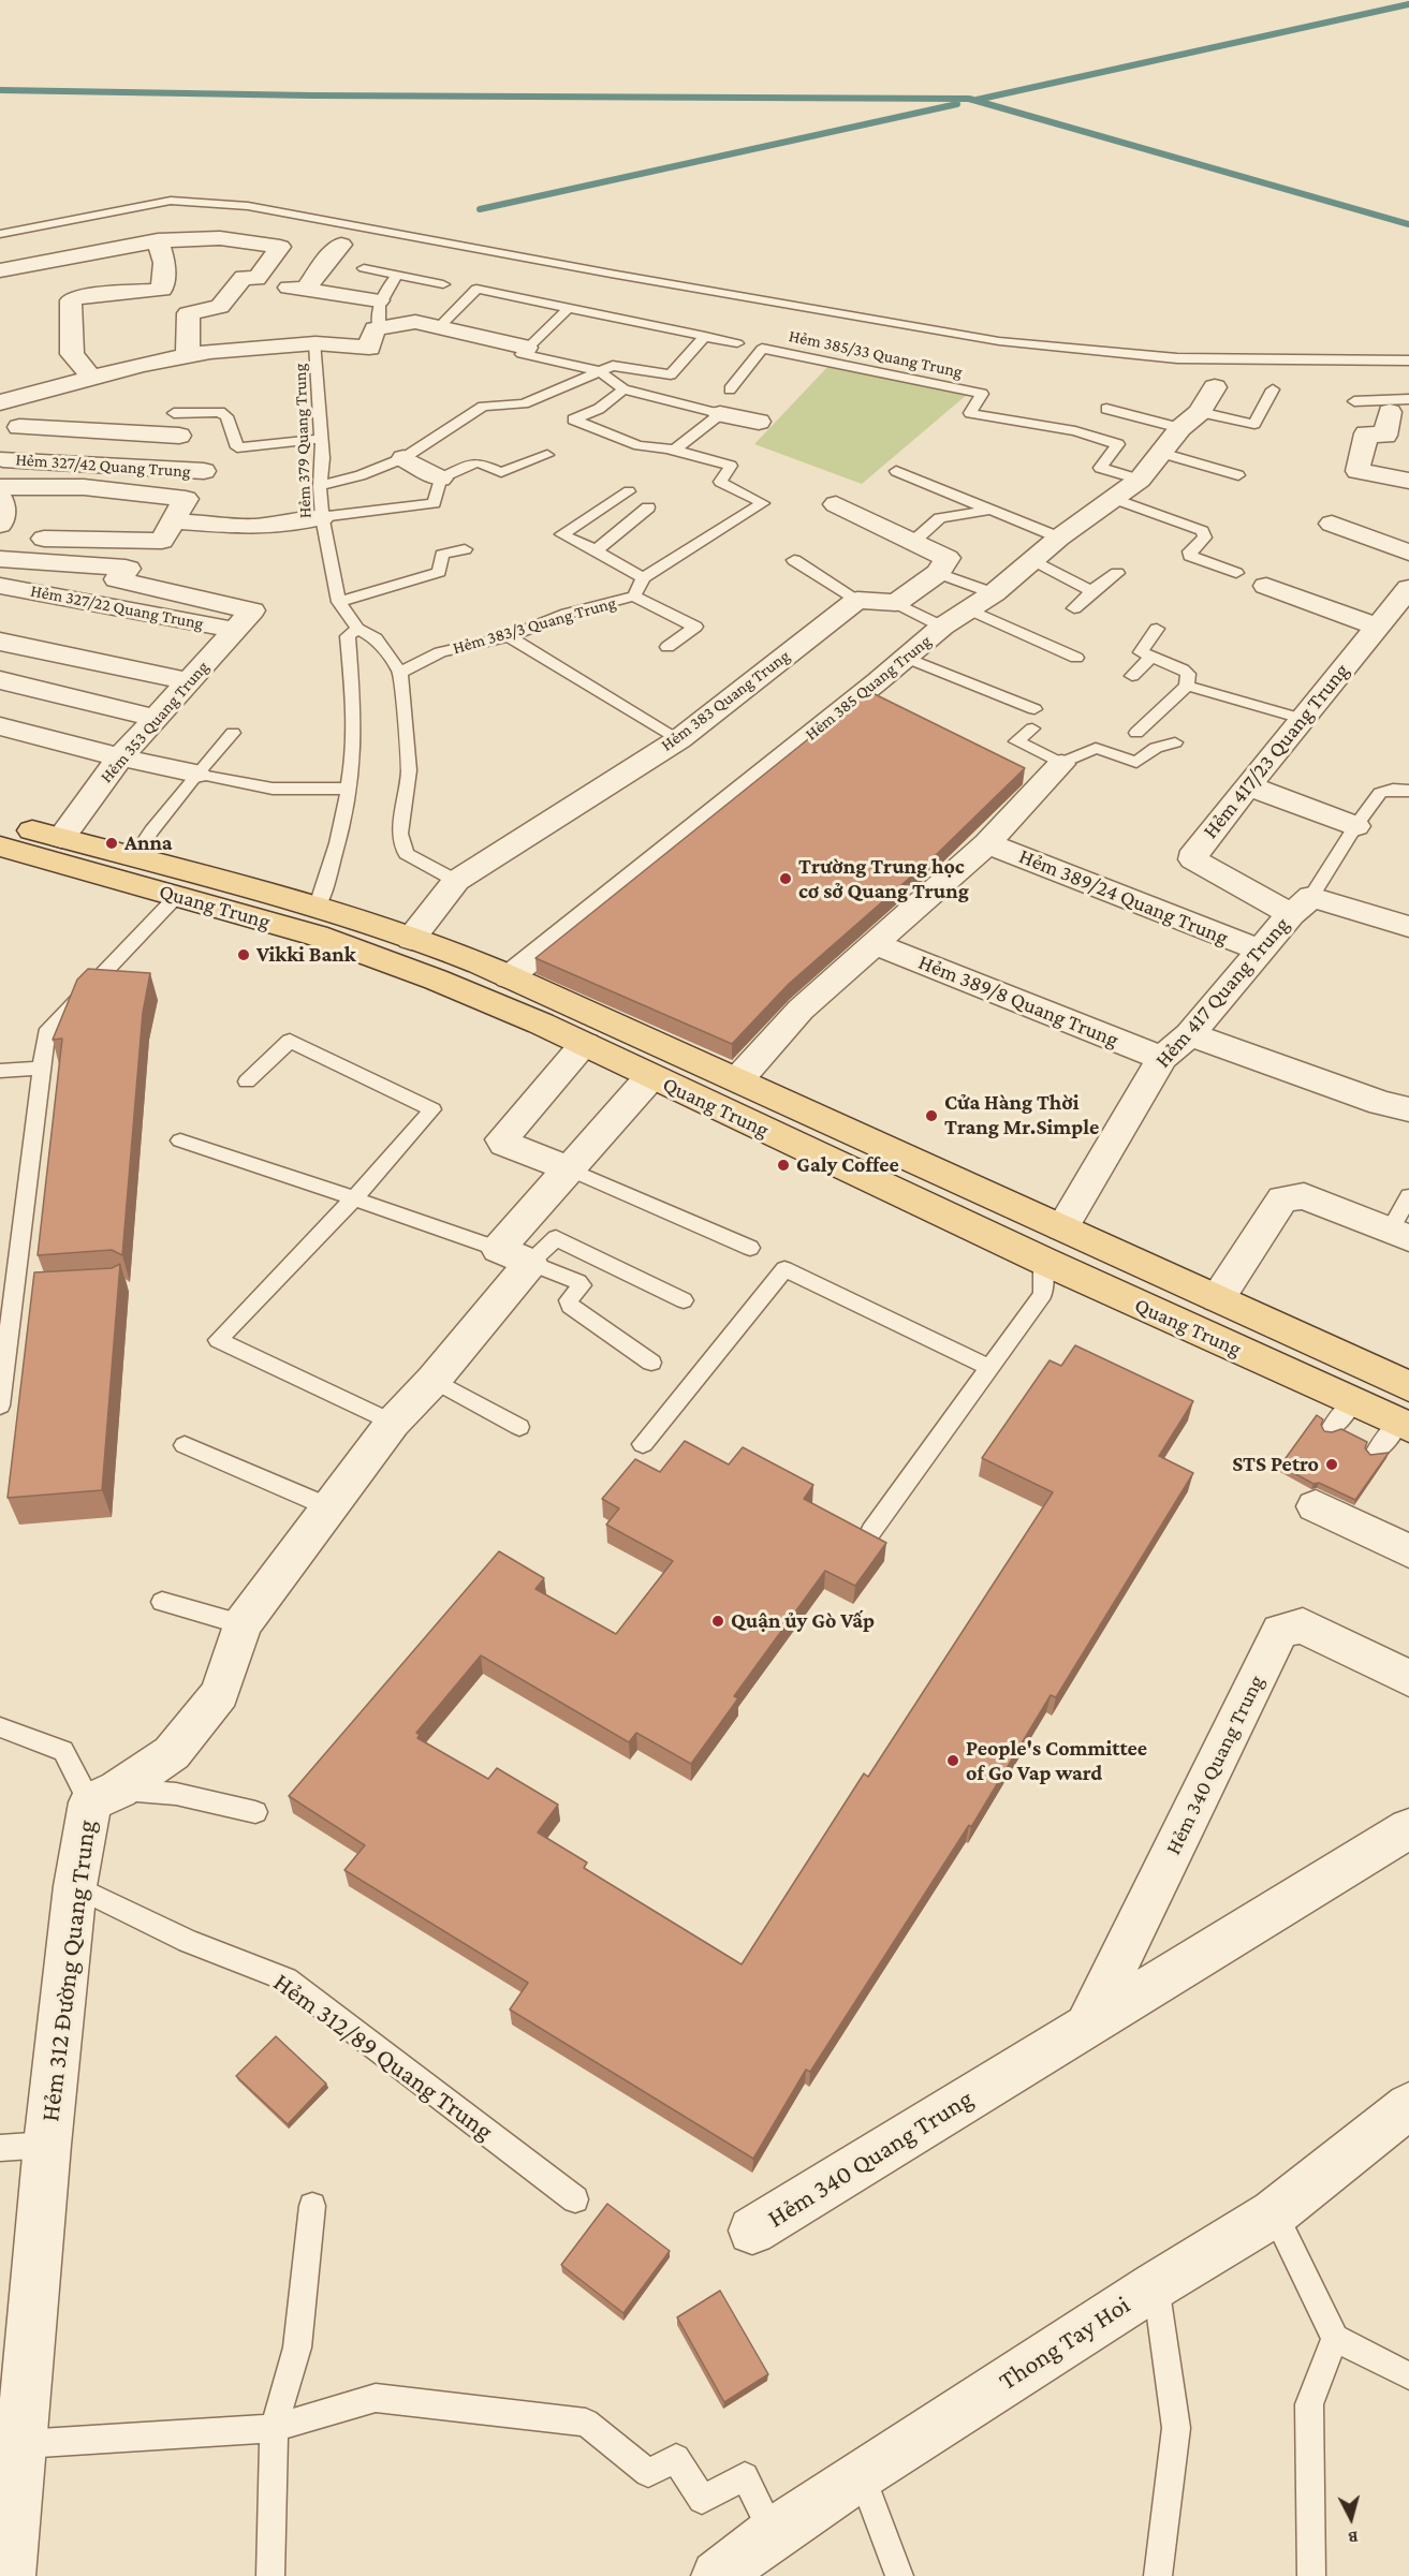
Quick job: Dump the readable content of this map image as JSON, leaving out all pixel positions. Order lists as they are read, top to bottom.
{
  "streets": {
    "main road": ["Quang Trung"],
    "street": [
      "Hẻm 327/42 Quang Trung",
      "Hẻm 327/22 Quang Trung",
      "Hẻm 385 Quang Trung",
      "Hẻm 383 Quang Trung",
      "Hẻm 353 Quang Trung",
      "Hẻm 417/23 Quang Trung",
      "Hẻm 389/24 Quang Trung",
      "Hẻm 417 Quang Trung",
      "Hẻm 389/8 Quang Trung",
      "Hẻm 340 Quang Trung",
      "Hẻm 312 Đường Quang Trung",
      "Thong Tay Hoi"
    ],
    "lane": [
      "Hẻm 385/33 Quang Trung",
      "Hẻm 379 Quang Trung",
      "Hẻm 383/3 Quang Trung",
      "Hẻm 312/89 Quang Trung"
    ]
  },
  "crossings": [
    ["Hẻm 385/33 Quang Trung", "Hẻm 385 Quang Trung"],
    ["Hẻm 327/22 Quang Trung", "Hẻm 353 Quang Trung"],
    ["Hẻm 385 Quang Trung", "Quang Trung"],
    ["Hẻm 383 Quang Trung", "Quang Trung"],
    ["Hẻm 353 Quang Trung", "Quang Trung"],
    ["Hẻm 417/23 Quang Trung", "Hẻm 417 Quang Trung"],
    ["Hẻm 389/24 Quang Trung", "Hẻm 417 Quang Trung"],
    ["Quang Trung", "Hẻm 417 Quang Trung"],
    ["Hẻm 417 Quang Trung", "Hẻm 389/8 Quang Trung"],
    ["Hẻm 312 Đường Quang Trung", "Hẻm 312/89 Quang Trung"]
  ],
  "places": [
    "Anna",
    "Trường Trung học cơ sở Quang Trung",
    "Vikki Bank",
    "Cửa Hàng Thời Trang Mr.Simple",
    "Galy Coffee",
    "STS Petro",
    "Quận ủy Gò Vấp",
    "People's Committee of Go Vap ward"
  ],
  "north": "bottom"
}
